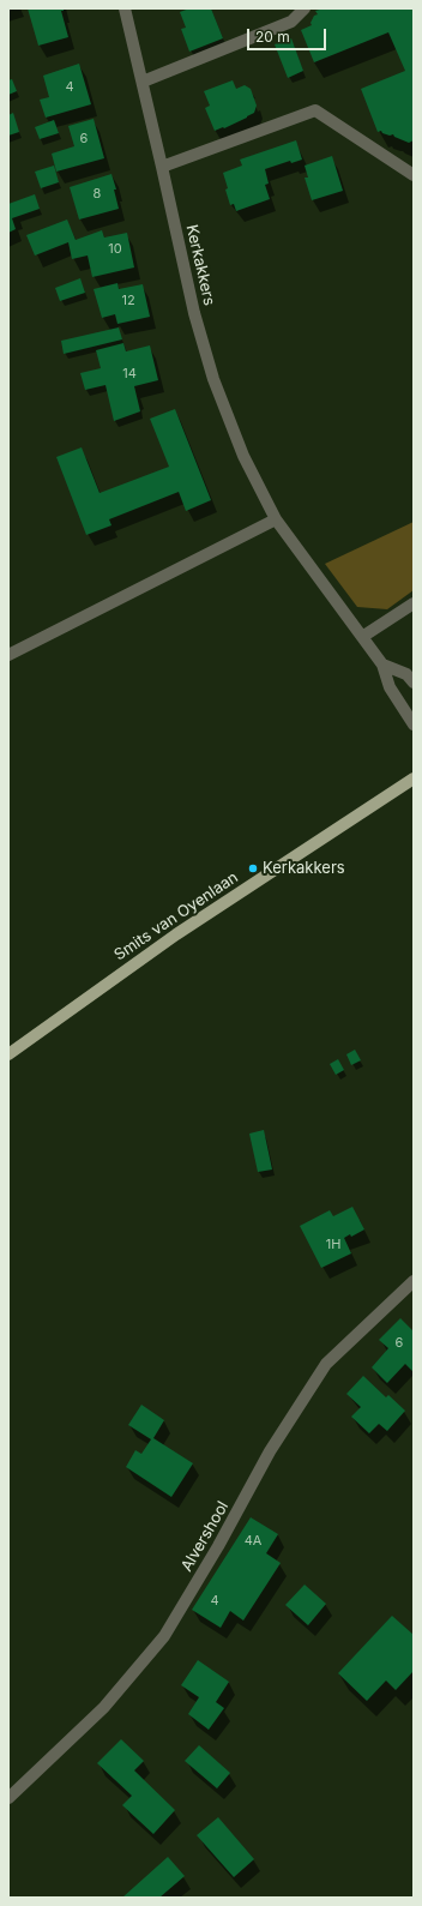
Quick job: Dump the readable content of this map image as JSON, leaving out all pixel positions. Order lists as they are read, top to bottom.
{
  "streets": {
    "main road": ["Smits van Oyenlaan"],
    "street": ["Kerkakkers", "Alvershool"]
  },
  "places": ["Kerkakkers"],
  "house_numbers": [
    "4",
    "6",
    "8",
    "10",
    "12",
    "14",
    "1H",
    "6",
    "4A",
    "4"
  ],
  "scale_bar": "20 m"
}
